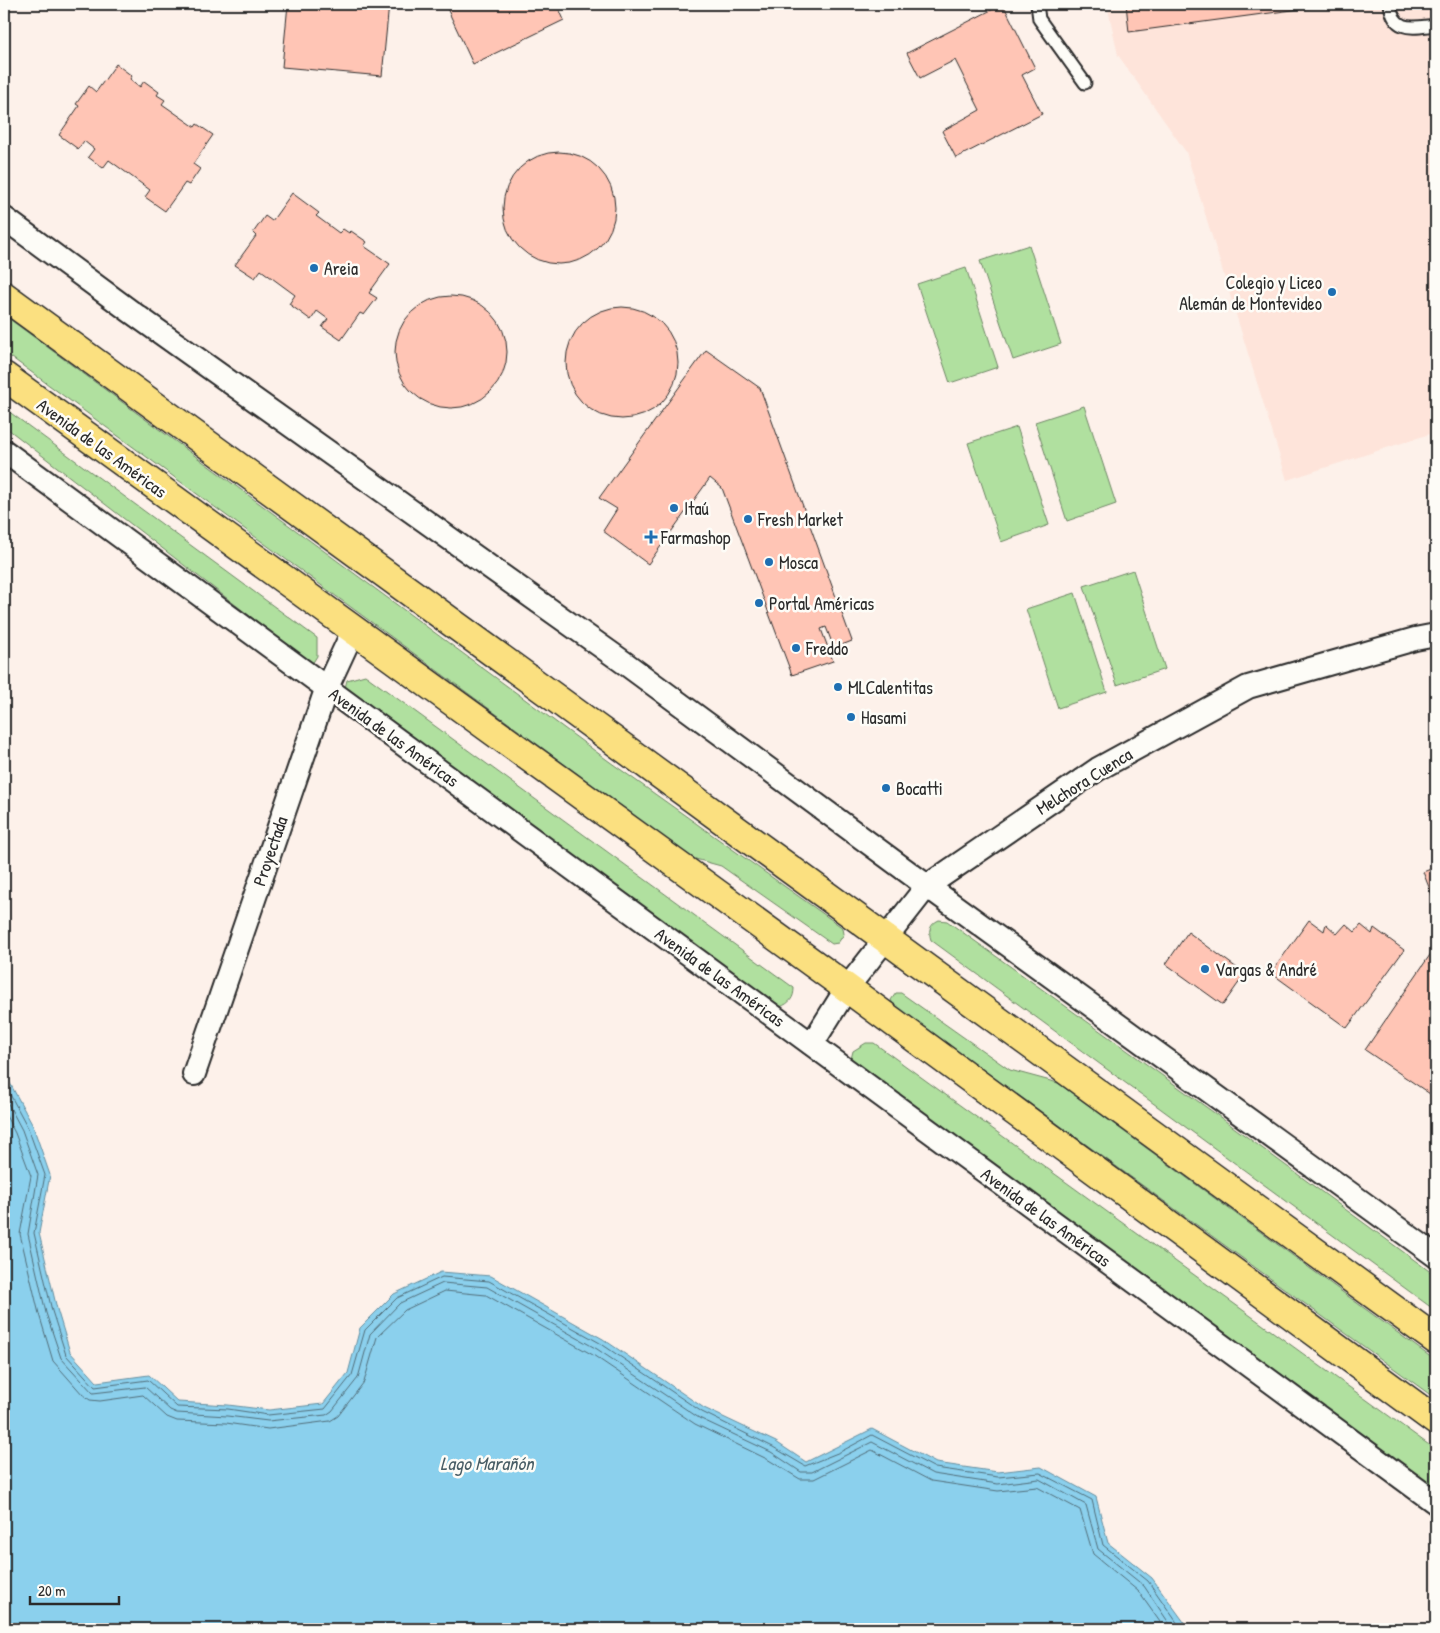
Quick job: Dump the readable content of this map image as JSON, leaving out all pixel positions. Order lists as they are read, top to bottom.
{
  "streets": {
    "highway": ["Avenida de las Américas"],
    "street": ["Melchora Cuenca", "Proyectada"]
  },
  "crossings": [
    ["Avenida de las Américas", "Melchora Cuenca"],
    ["Avenida de las Américas", "Proyectada"]
  ],
  "water": ["Lago Marañón"],
  "places": {
    "other": [
      "Areia",
      "Colegio y Liceo Alemán de Montevideo",
      "Itaú",
      "Fresh Market",
      "Mosca",
      "Portal Américas",
      "Freddo",
      "MLCalentitas",
      "Hasami",
      "Bocatti",
      "Vargas & André"
    ],
    "health": ["Farmashop"]
  },
  "scale_bar": "20 m"
}
